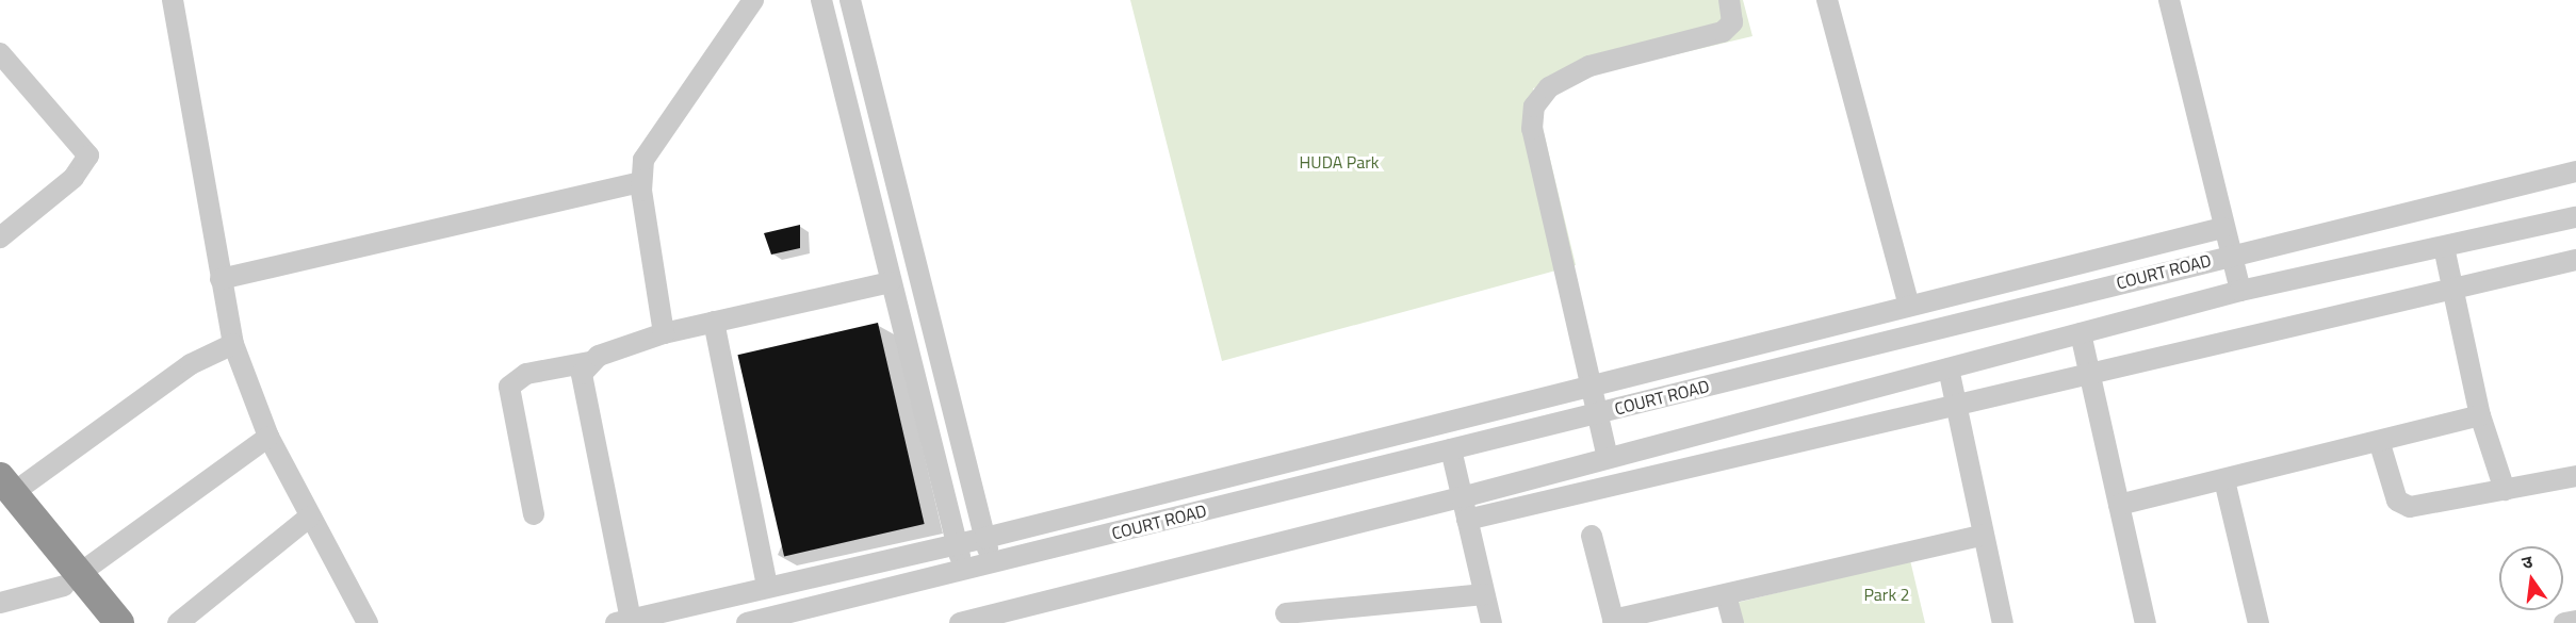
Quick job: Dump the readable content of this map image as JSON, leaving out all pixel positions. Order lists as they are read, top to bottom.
{
  "streets": {
    "street": ["COURT ROAD"]
  },
  "parks": ["HUDA Park", "Park 2"],
  "north": "top"
}
